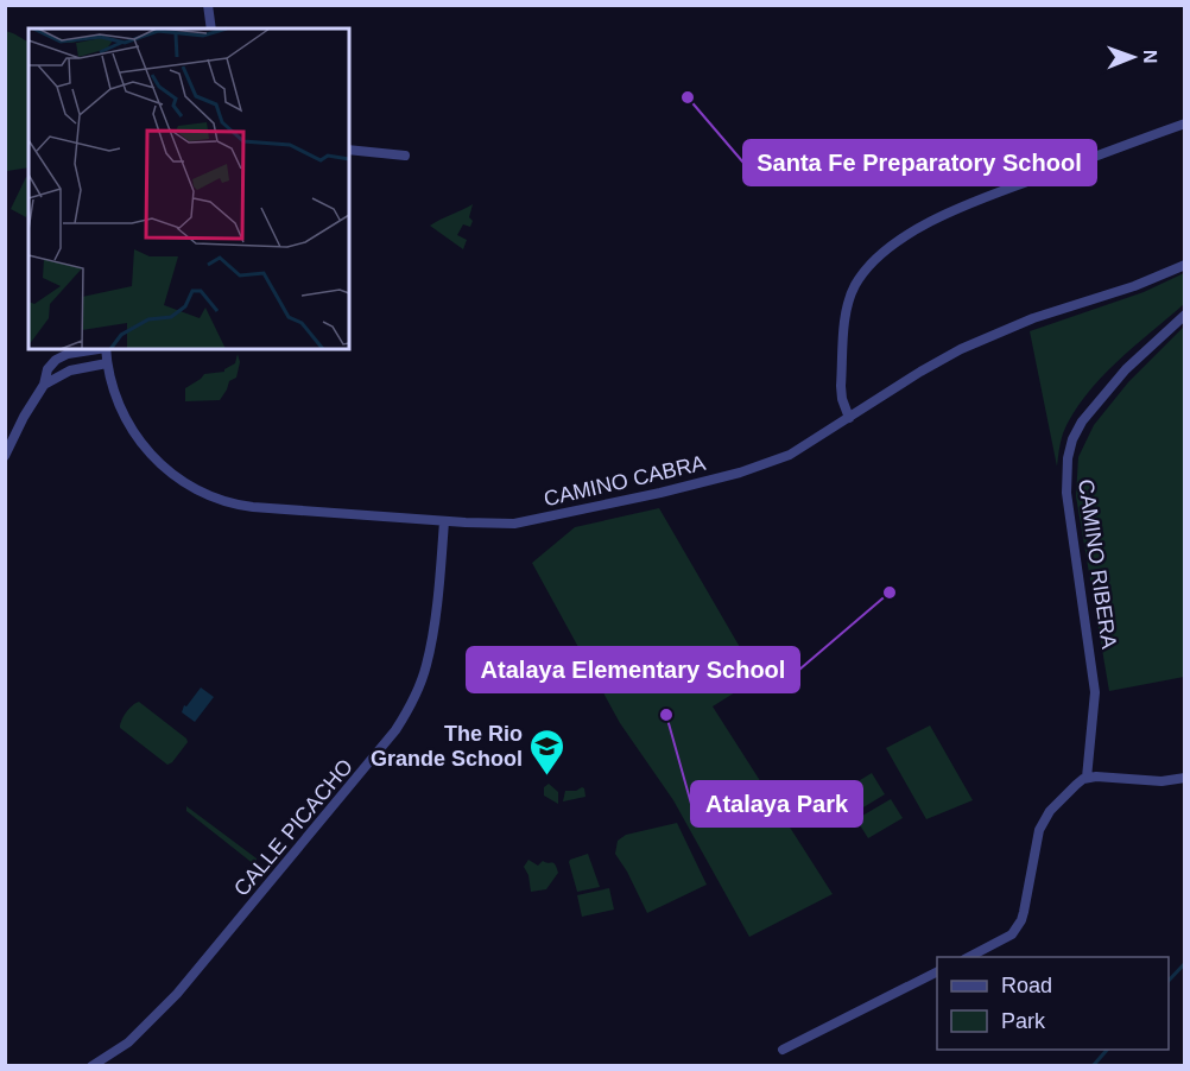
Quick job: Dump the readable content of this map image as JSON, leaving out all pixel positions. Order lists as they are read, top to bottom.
{
  "streets": {
    "street": ["CAMINO CABRA", "CAMINO RIBERA", "CALLE PICACHO"]
  },
  "crossings": [
    ["CAMINO CABRA", "CALLE PICACHO"]
  ],
  "places": {
    "other": ["Santa Fe Preparatory School", "Atalaya Elementary School", "Atalaya Park"],
    "school or university": ["The Rio Grande School"]
  },
  "legend": ["Road", "Park"],
  "north": "right"
}
